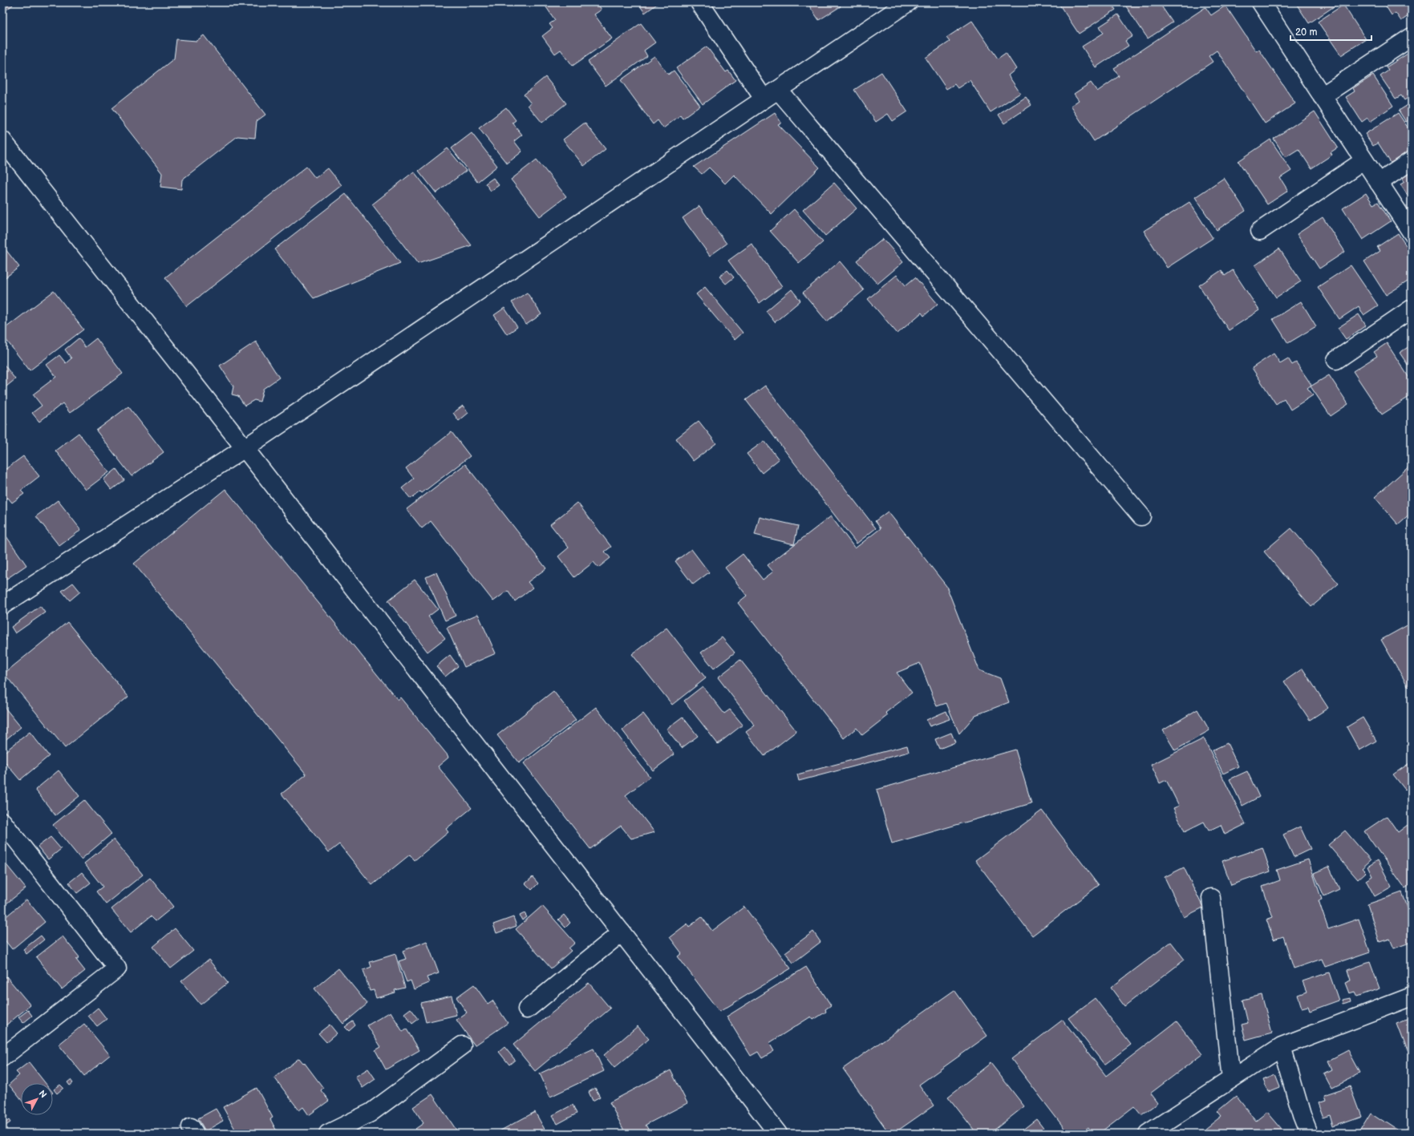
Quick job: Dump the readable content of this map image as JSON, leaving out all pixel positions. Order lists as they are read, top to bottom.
{
  "scale_bar": "20 m",
  "north": "top right"
}
